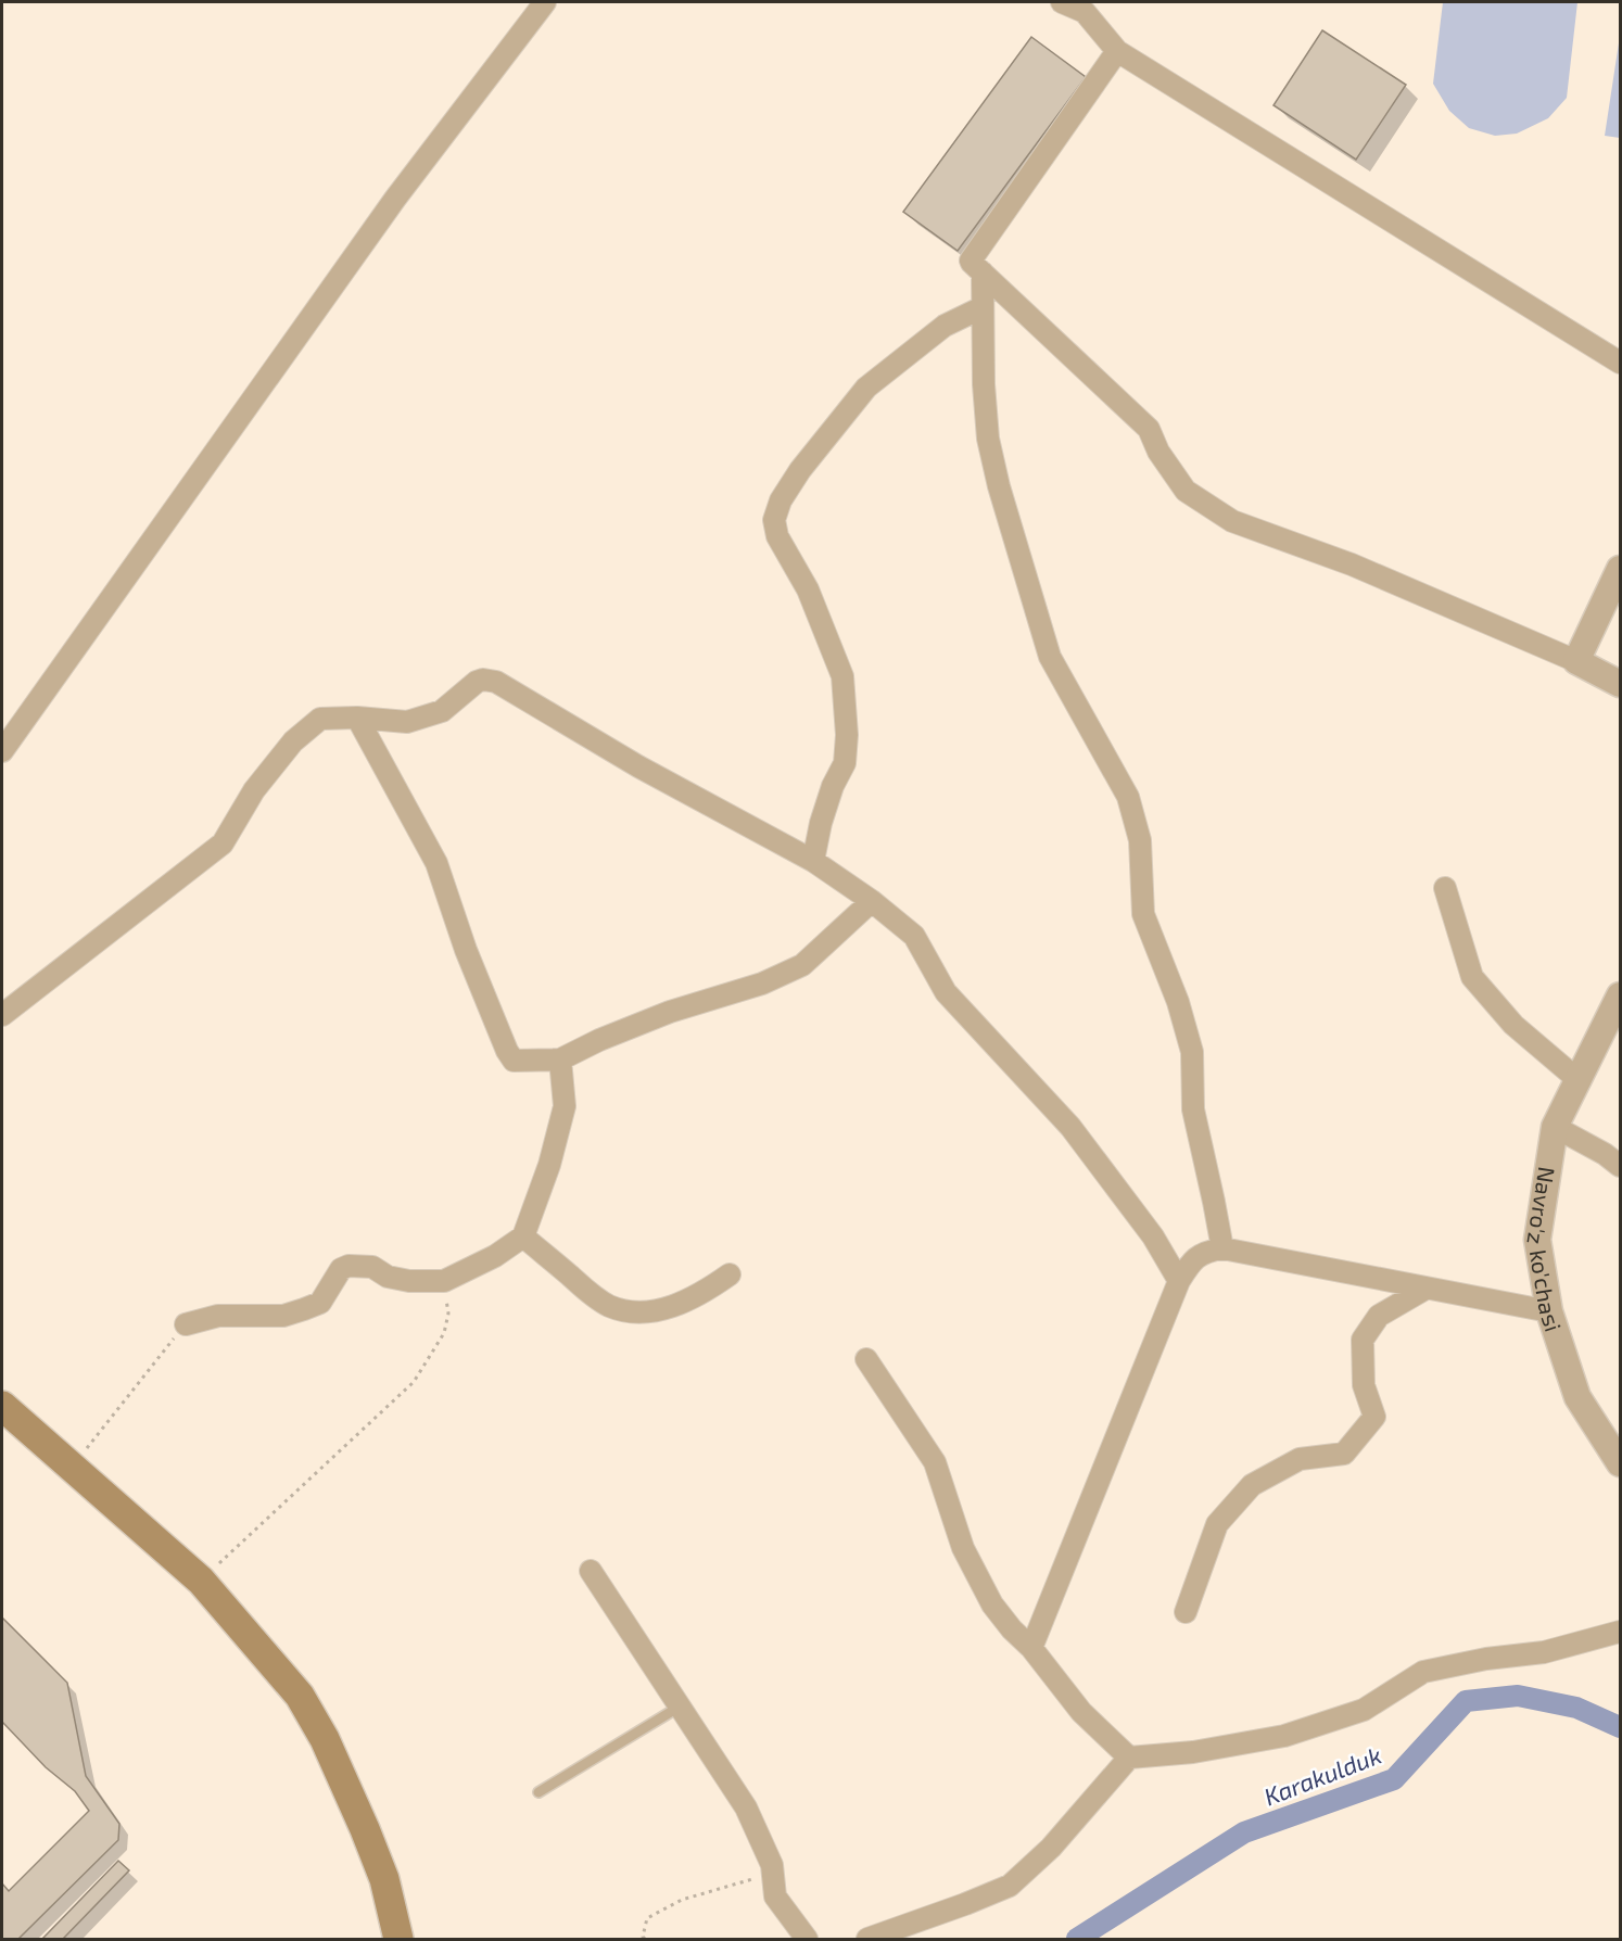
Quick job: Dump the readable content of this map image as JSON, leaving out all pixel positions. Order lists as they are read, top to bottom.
{
  "streets": {
    "street": ["Navro'z ko'chasi"]
  },
  "water": ["Karakulduk"]
}
